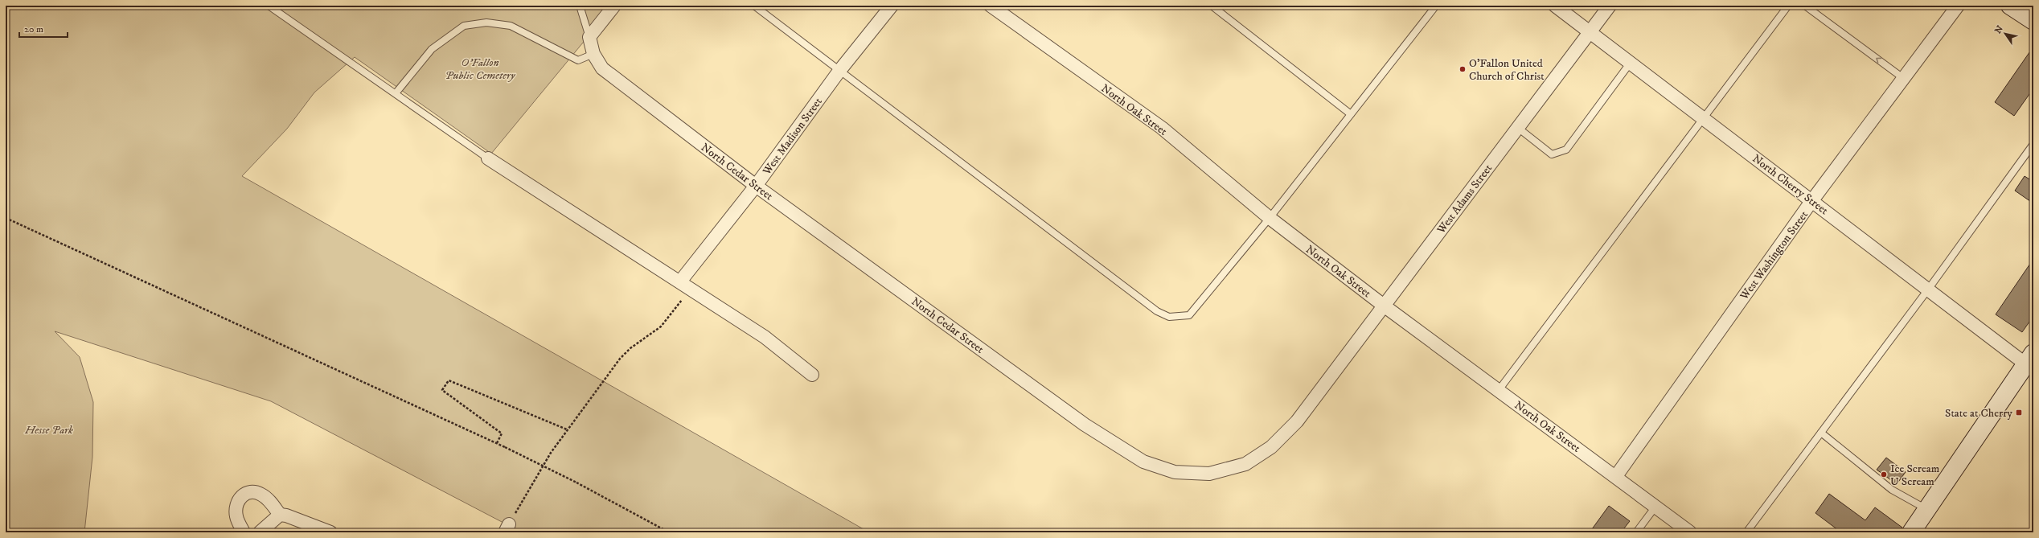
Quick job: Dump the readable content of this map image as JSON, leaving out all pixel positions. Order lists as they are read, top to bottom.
{
  "streets": {
    "street": [
      "North Oak Street",
      "West Madison Street",
      "North Cedar Street",
      "North Cherry Street",
      "West Adams Street",
      "West Washington Street"
    ]
  },
  "crossings": [
    ["North Oak Street", "West Adams Street"],
    ["North Oak Street", "West Washington Street"],
    ["West Madison Street", "North Cedar Street"],
    ["North Cedar Street", "West Adams Street"],
    ["North Cherry Street", "West Adams Street"],
    ["North Cherry Street", "West Washington Street"]
  ],
  "parks": ["O'Fallon Public Cemetery", "Hesse Park"],
  "places": {
    "other": ["O'Fallon United Church of Christ", "Ice Scream U Scream"],
    "transit": ["State at Cherry"]
  },
  "scale_bar": "20 m",
  "north": "top left"
}
